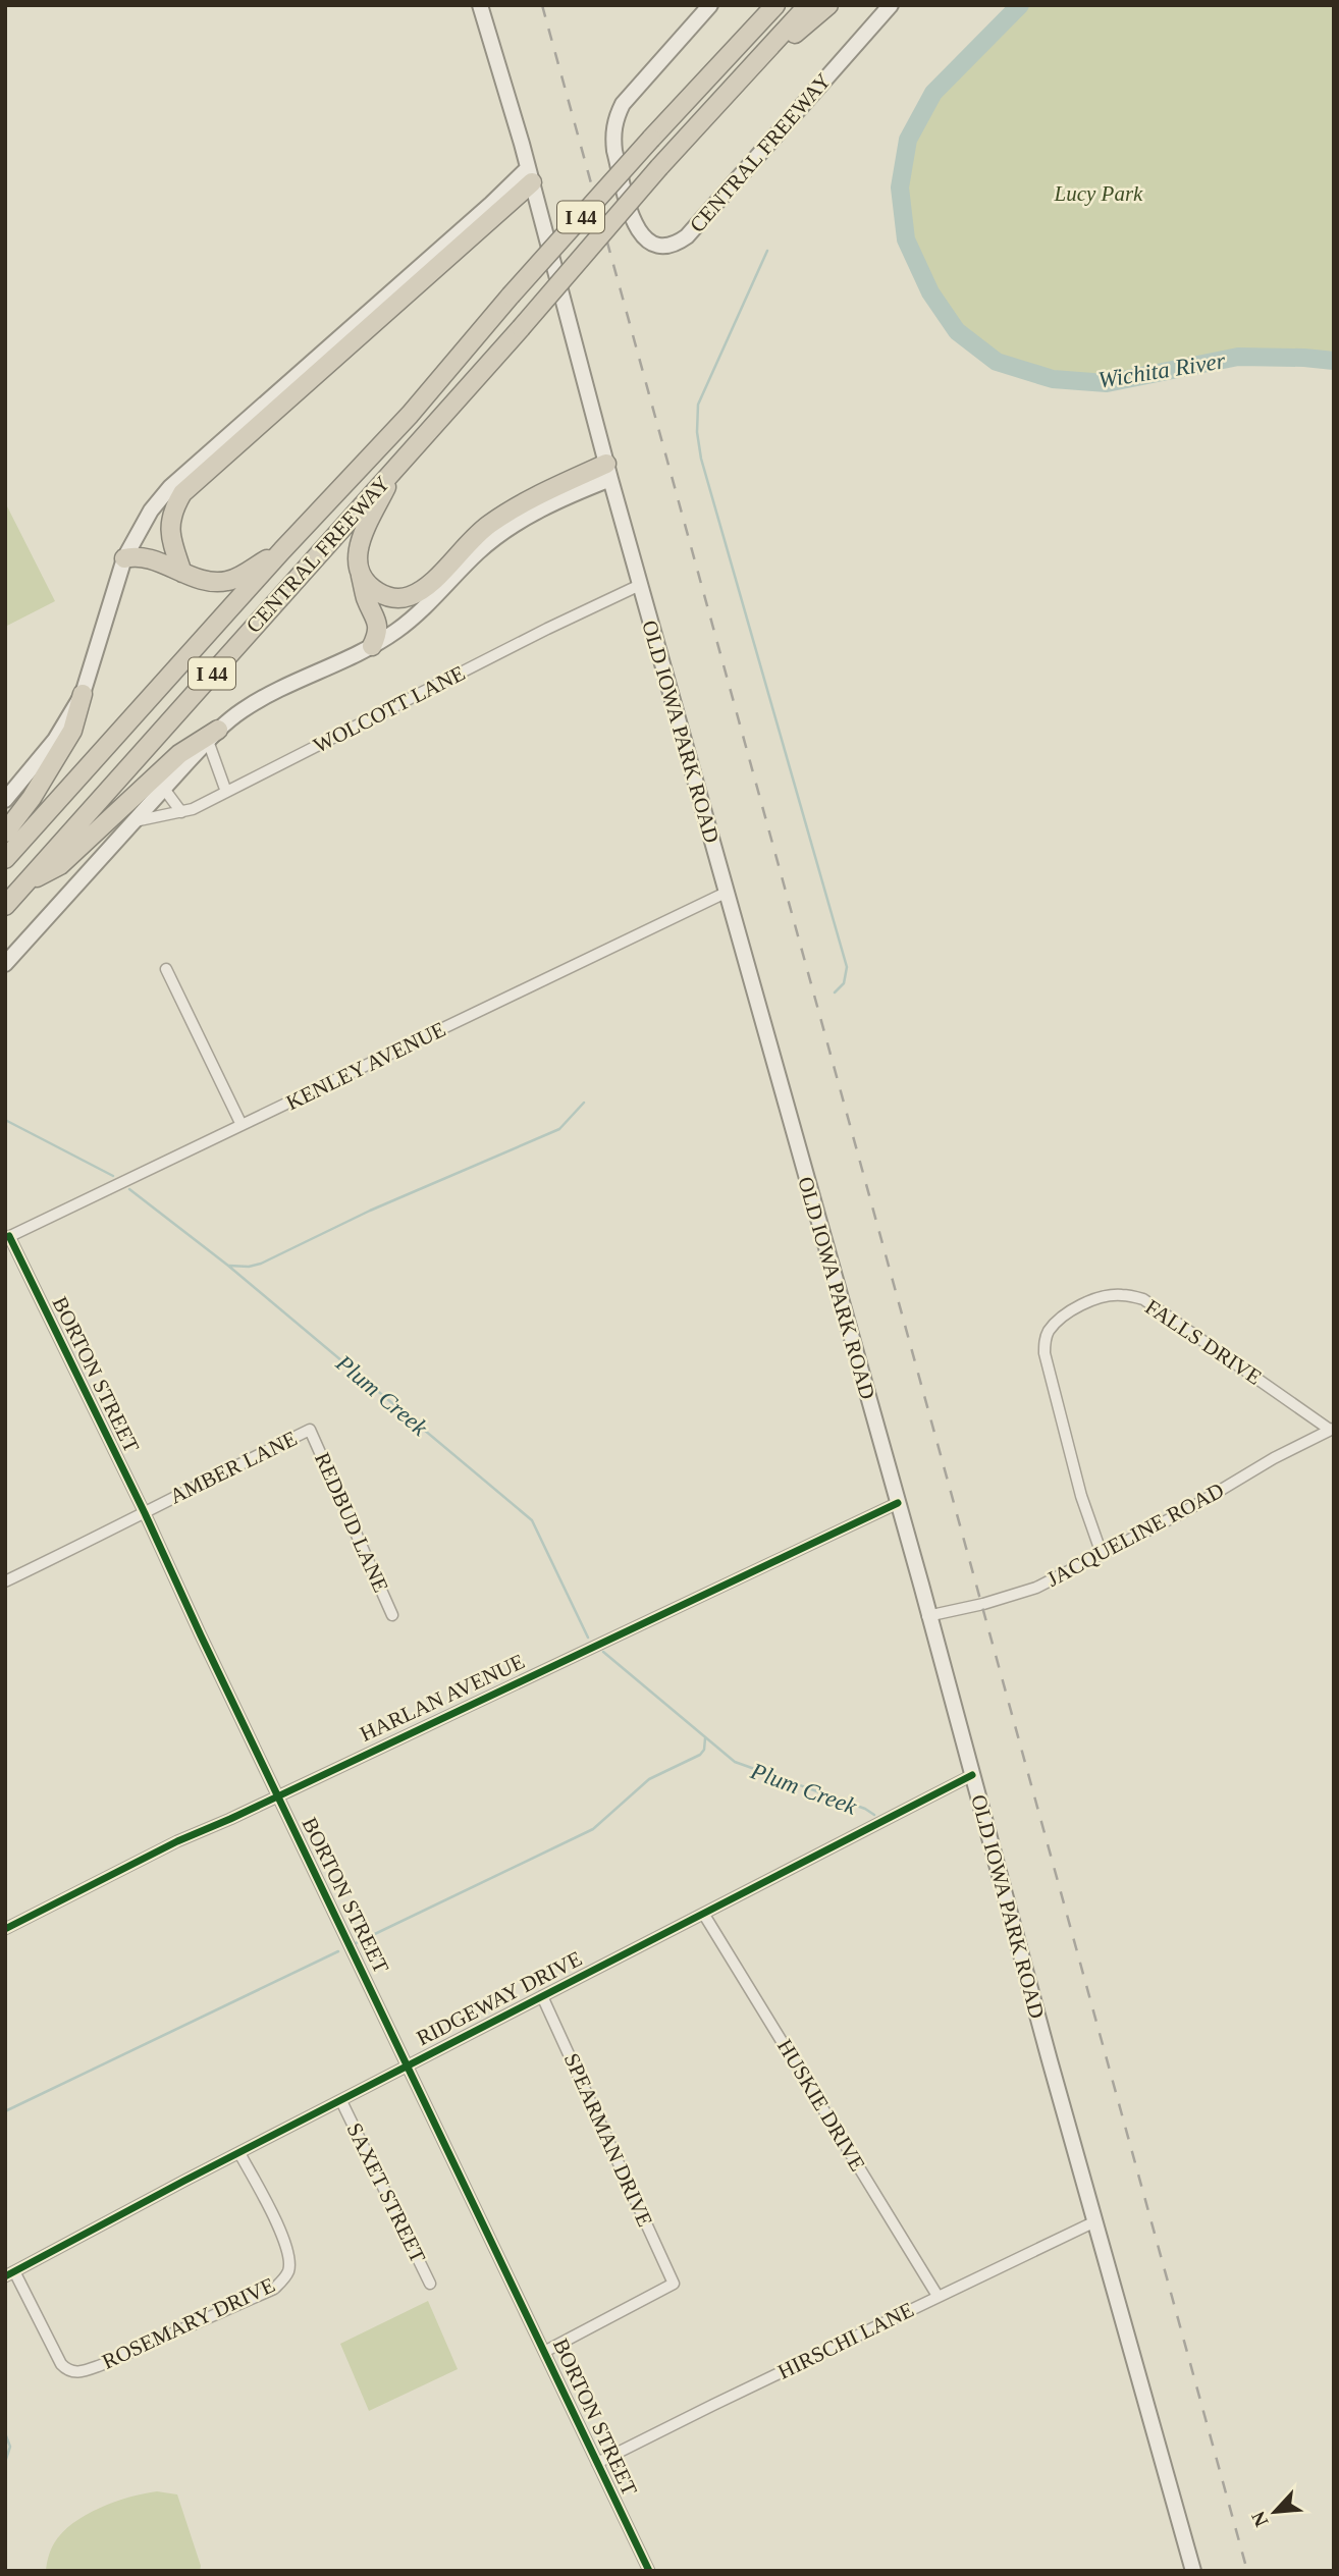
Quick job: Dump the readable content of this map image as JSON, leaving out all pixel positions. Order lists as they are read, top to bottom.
{
  "streets": {
    "highway": ["CENTRAL FREEWAY", "I 44"],
    "main road": ["OLD IOWA PARK ROAD"],
    "street": [
      "WOLCOTT LANE",
      "KENLEY AVENUE",
      "FALLS DRIVE",
      "BORTON STREET",
      "AMBER LANE",
      "REDBUD LANE",
      "JACQUELINE ROAD",
      "HARLAN AVENUE",
      "RIDGEWAY DRIVE",
      "HUSKIE DRIVE",
      "SPEARMAN DRIVE",
      "SAXET STREET",
      "ROSEMARY DRIVE",
      "HIRSCHI LANE"
    ]
  },
  "crossings": [
    ["WOLCOTT LANE", "OLD IOWA PARK ROAD"],
    ["OLD IOWA PARK ROAD", "KENLEY AVENUE"],
    ["OLD IOWA PARK ROAD", "JACQUELINE ROAD"],
    ["OLD IOWA PARK ROAD", "HARLAN AVENUE"],
    ["OLD IOWA PARK ROAD", "RIDGEWAY DRIVE"],
    ["OLD IOWA PARK ROAD", "HIRSCHI LANE"],
    ["KENLEY AVENUE", "BORTON STREET"],
    ["FALLS DRIVE", "JACQUELINE ROAD"],
    ["BORTON STREET", "AMBER LANE"],
    ["BORTON STREET", "HARLAN AVENUE"],
    ["BORTON STREET", "RIDGEWAY DRIVE"],
    ["BORTON STREET", "SPEARMAN DRIVE"],
    ["BORTON STREET", "HIRSCHI LANE"],
    ["AMBER LANE", "REDBUD LANE"],
    ["RIDGEWAY DRIVE", "HUSKIE DRIVE"],
    ["RIDGEWAY DRIVE", "SPEARMAN DRIVE"],
    ["RIDGEWAY DRIVE", "SAXET STREET"],
    ["RIDGEWAY DRIVE", "ROSEMARY DRIVE"],
    ["HUSKIE DRIVE", "HIRSCHI LANE"]
  ],
  "water": ["Wichita River", "Plum Creek"],
  "parks": ["Lucy Park"],
  "north": "bottom left"
}
